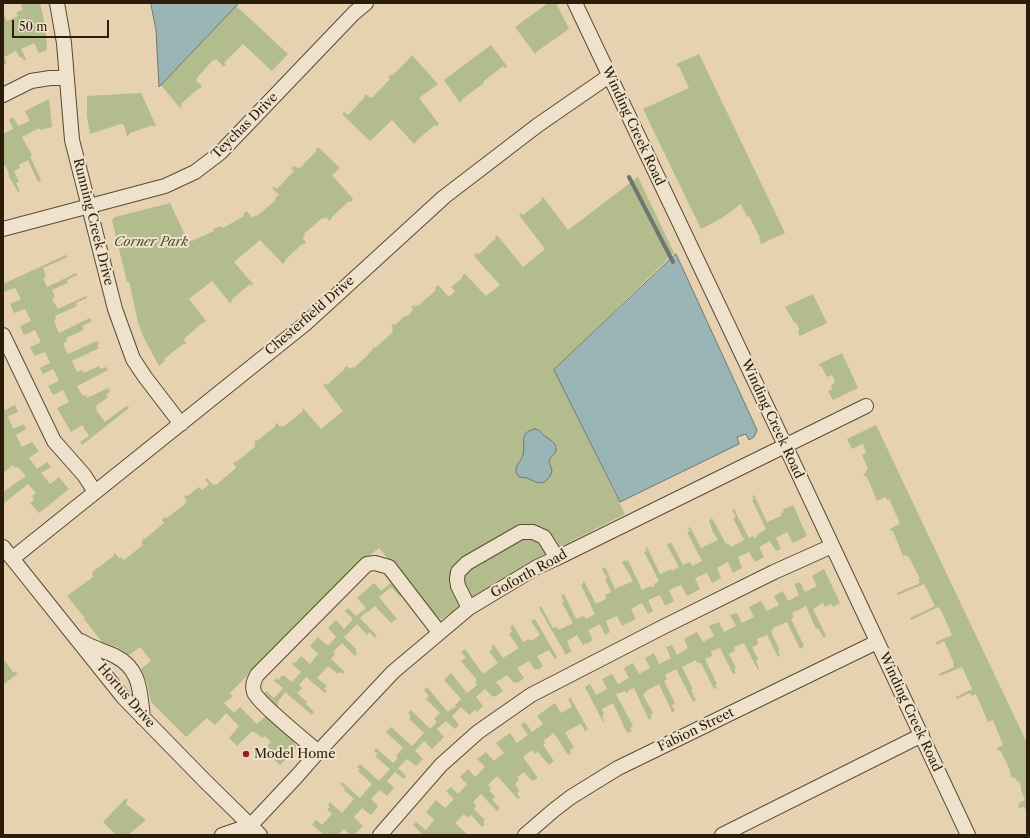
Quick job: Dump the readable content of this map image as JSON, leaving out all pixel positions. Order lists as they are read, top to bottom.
{
  "streets": {
    "street": [
      "Teychas Drive",
      "Winding Creek Road",
      "Running Creek Drive",
      "Chesterfield Drive",
      "Goforth Road",
      "Hortus Drive",
      "Fabion Street"
    ]
  },
  "crossings": [
    ["Teychas Drive", "Running Creek Drive"],
    ["Winding Creek Road", "Chesterfield Drive"],
    ["Winding Creek Road", "Goforth Road"],
    ["Winding Creek Road", "Fabion Street"],
    ["Running Creek Drive", "Chesterfield Drive"],
    ["Chesterfield Drive", "Hortus Drive"],
    ["Goforth Road", "Hortus Drive"]
  ],
  "parks": ["Corner Park"],
  "places": ["Model Home"],
  "scale_bar": "50 m"
}
